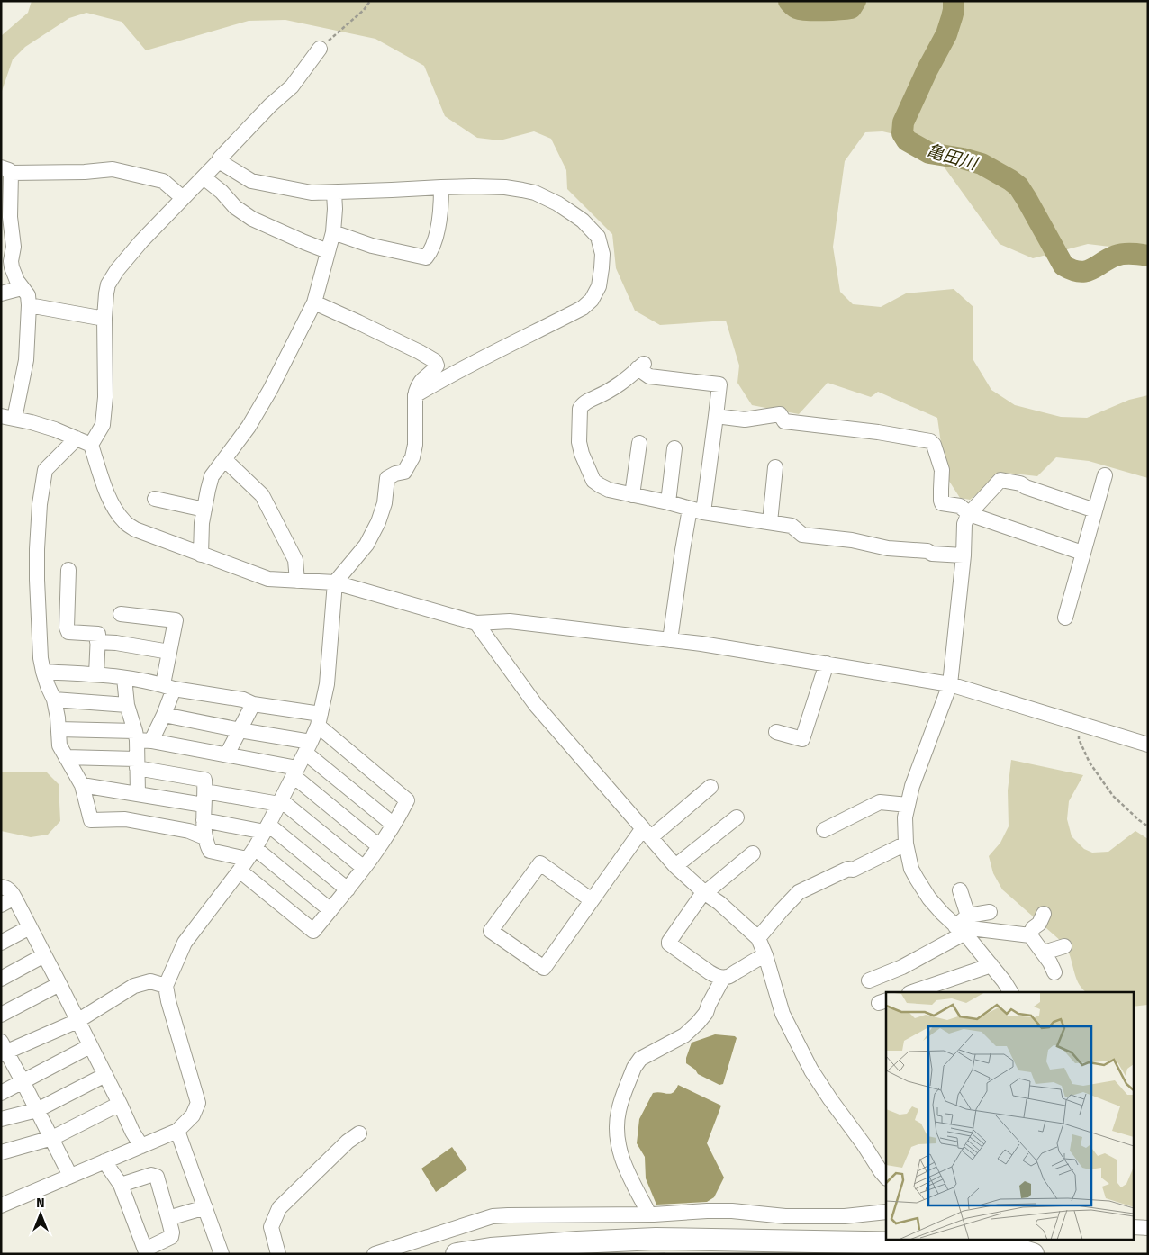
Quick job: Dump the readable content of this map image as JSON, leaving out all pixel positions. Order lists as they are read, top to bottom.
{
  "water": ["亀田川"],
  "north": "top"
}
